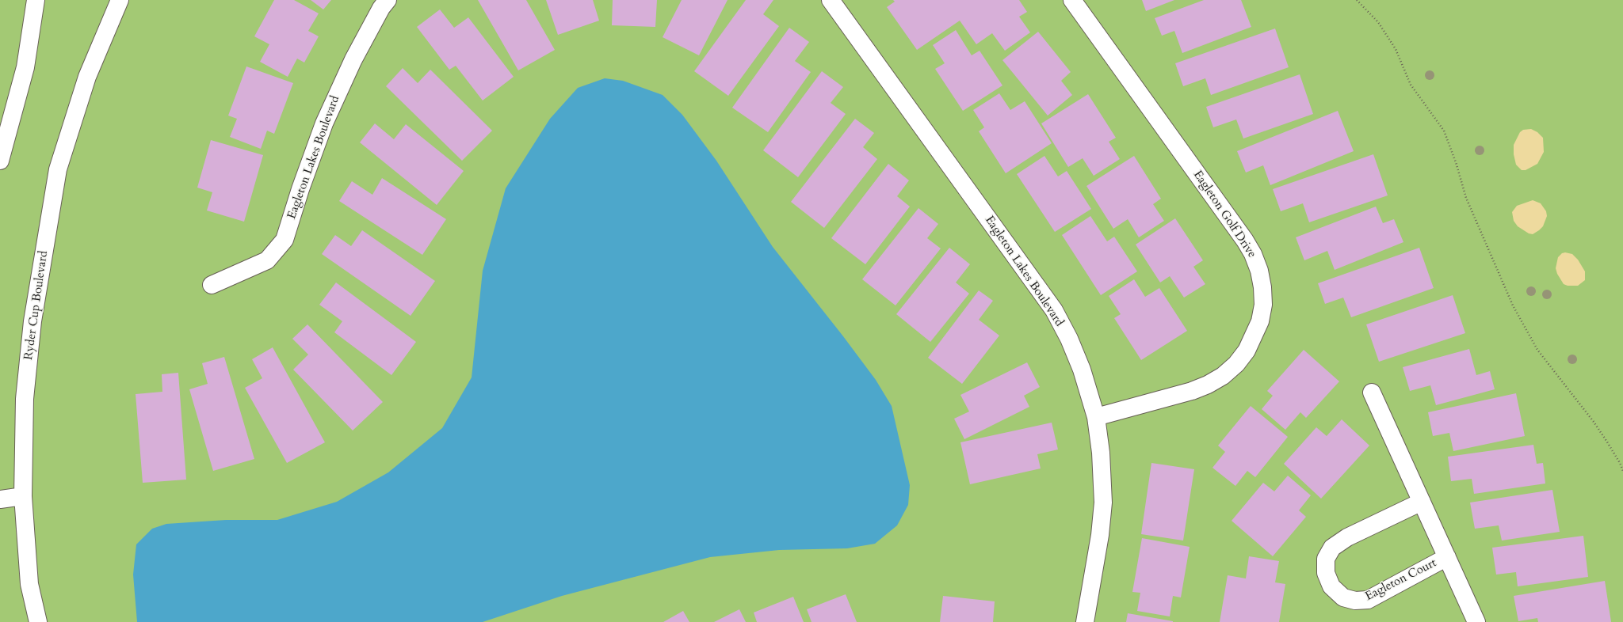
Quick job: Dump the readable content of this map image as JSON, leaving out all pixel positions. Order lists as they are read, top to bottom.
{
  "streets": {
    "street": [
      "Eagleton Lakes Boulevard",
      "Eagleton Golf Drive",
      "Ryder Cup Boulevard",
      "Eagleton Court"
    ]
  },
  "crossings": [
    ["Eagleton Lakes Boulevard", "Eagleton Golf Drive"]
  ]
}
